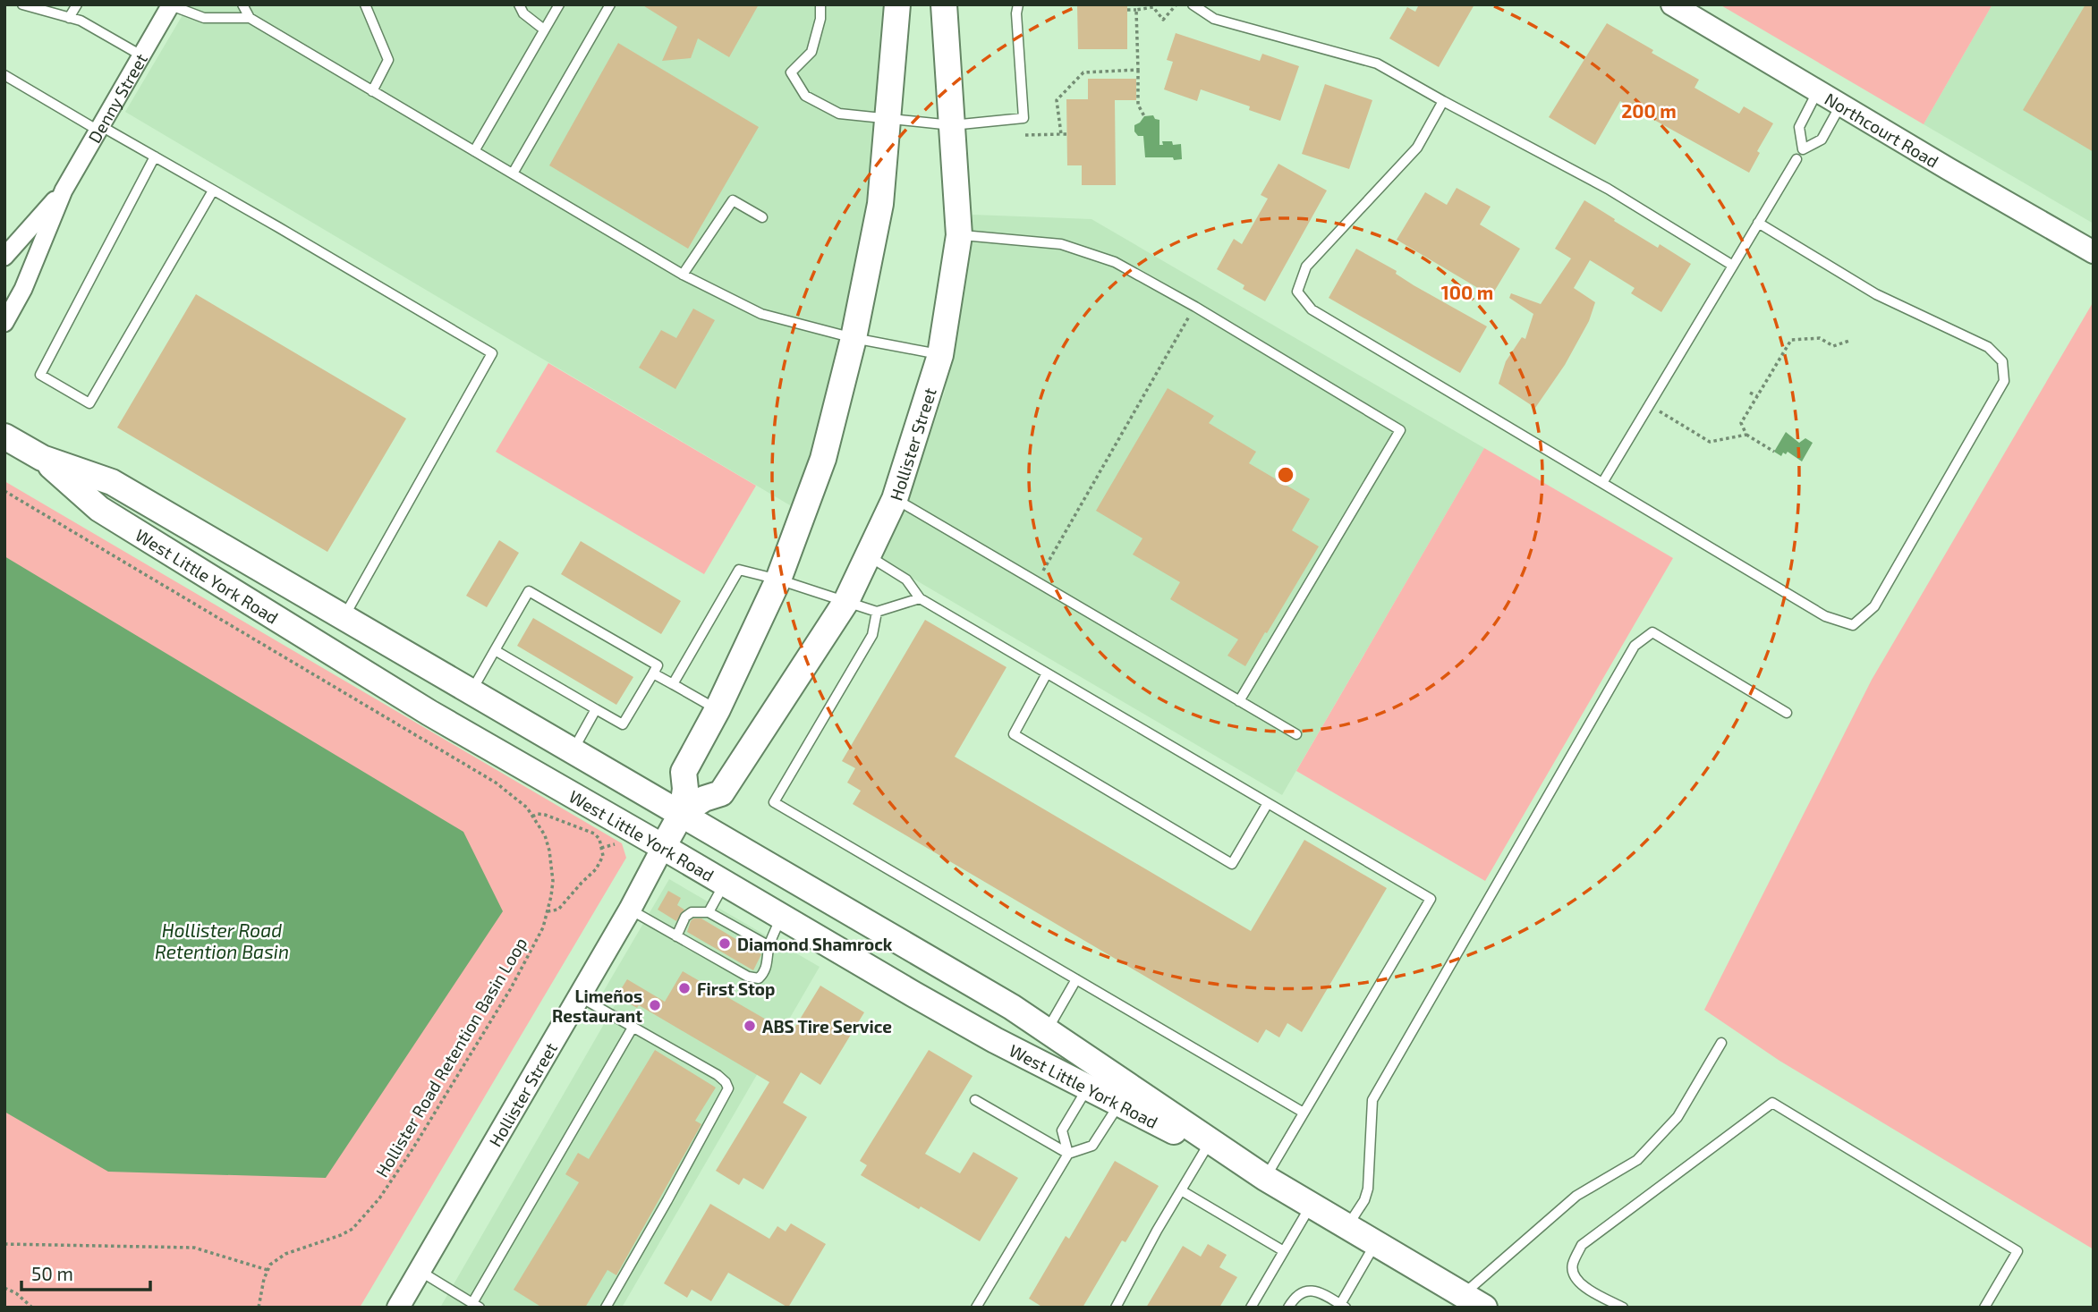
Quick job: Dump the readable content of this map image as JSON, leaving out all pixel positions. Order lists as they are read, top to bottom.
{
  "streets": {
    "main road": ["Hollister Street", "West Little York Road"],
    "street": ["Denny Street", "Northcourt Road"],
    "path": ["Hollister Road Retention Basin Loop"]
  },
  "crossings": [
    ["Hollister Street", "West Little York Road"]
  ],
  "water": ["Hollister Road Retention Basin"],
  "places": [
    "Diamond Shamrock",
    "First Stop",
    "Limeños Restaurant",
    "ABS Tire Service"
  ],
  "scale_bar": "50 m",
  "rings": ["200 m", "100 m"]
}
